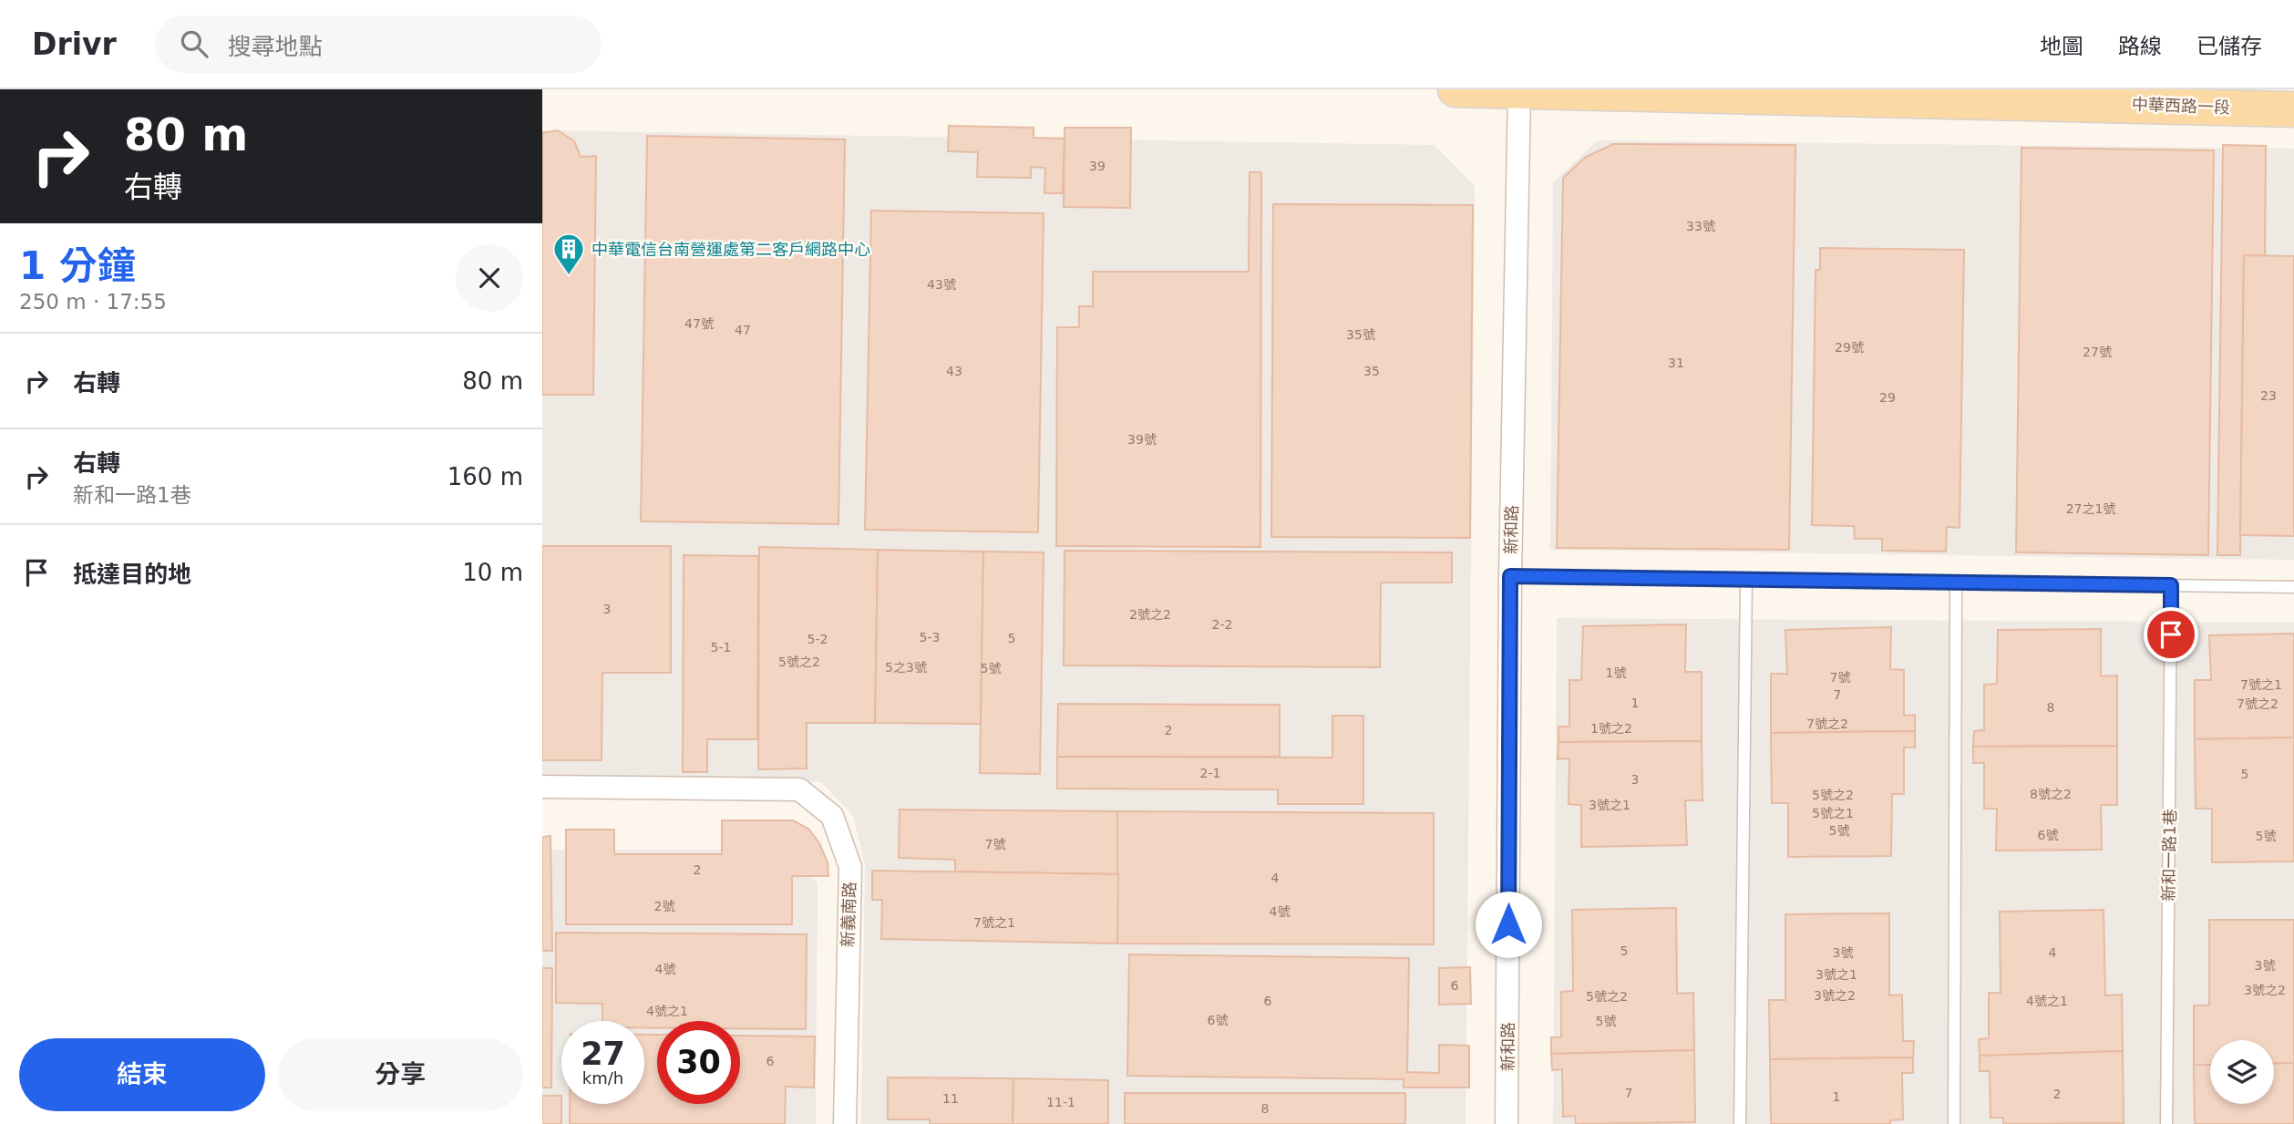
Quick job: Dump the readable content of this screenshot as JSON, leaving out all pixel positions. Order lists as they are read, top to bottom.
{
  "streets": {
    "main road": ["中華西路一段"],
    "street": ["新和路", "新義南路"],
    "lane": ["新和一路1巷"]
  },
  "crossings": [
    ["中華西路一段", "新和路"]
  ],
  "places": {
    "building": ["中華電信台南營運處第二客戶網路中心"]
  },
  "house_numbers": [
    "39",
    "33號",
    "43號",
    "47號",
    "47",
    "35號",
    "29號",
    "27號",
    "31",
    "43",
    "35",
    "23",
    "29",
    "39號",
    "27之1號",
    "3",
    "2號之2",
    "2-2",
    "5-3",
    "5",
    "5-2",
    "5-1",
    "5號之2",
    "5之3號",
    "5號",
    "1號",
    "7號",
    "7號之1",
    "7",
    "1",
    "7號之2",
    "8",
    "7號之2",
    "1號之2",
    "2",
    "2-1",
    "5",
    "3",
    "8號之2",
    "5號之2",
    "3號之1",
    "5號之1",
    "5號",
    "6號",
    "5號",
    "7號",
    "2",
    "4",
    "2號",
    "4號",
    "7號之1",
    "5",
    "3號",
    "4",
    "3號",
    "4號",
    "3號之1",
    "6",
    "3號之2",
    "3號之2",
    "5號之2",
    "6",
    "4號之1",
    "4號之1",
    "6號",
    "5號",
    "6",
    "7",
    "2",
    "1",
    "11",
    "11-1",
    "8"
  ],
  "page": {
    "header": "Drivr",
    "search": "搜尋地點",
    "nav": ["地圖", "路線", "已儲存"],
    "turn": ["80 m", "右轉"],
    "heading": ["1 分鐘", "250 m · 17:55"],
    "list": [
      {
        "name": "右轉",
        "value": "80 m"
      },
      {
        "name": "右轉",
        "note": "新和一路1巷",
        "value": "160 m"
      },
      {
        "name": "抵達目的地",
        "value": "10 m"
      }
    ],
    "speed": "27 km/h",
    "limit": "30",
    "buttons": ["結束", "分享"]
  }
}
